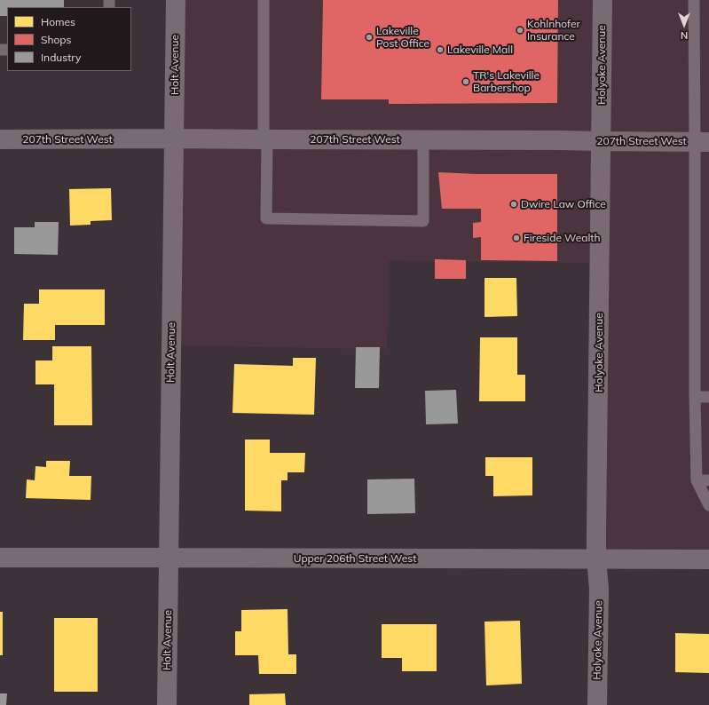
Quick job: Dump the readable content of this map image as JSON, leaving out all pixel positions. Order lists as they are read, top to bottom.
{
  "streets": {
    "street": [
      "Holt Avenue",
      "Holyoke Avenue",
      "207th Street West",
      "Upper 206th Street West"
    ]
  },
  "crossings": [
    ["Holt Avenue", "207th Street West"],
    ["Holt Avenue", "Upper 206th Street West"],
    ["Holyoke Avenue", "207th Street West"],
    ["Holyoke Avenue", "Upper 206th Street West"]
  ],
  "places": [
    "Kohlnhofer Insurance",
    "Lakeville Post Office",
    "Lakeville Mall",
    "TR's Lakeville Barbershop",
    "Dwire Law Office",
    "Fireside Wealth"
  ],
  "legend": ["Homes", "Shops", "Industry"],
  "north": "bottom"
}
